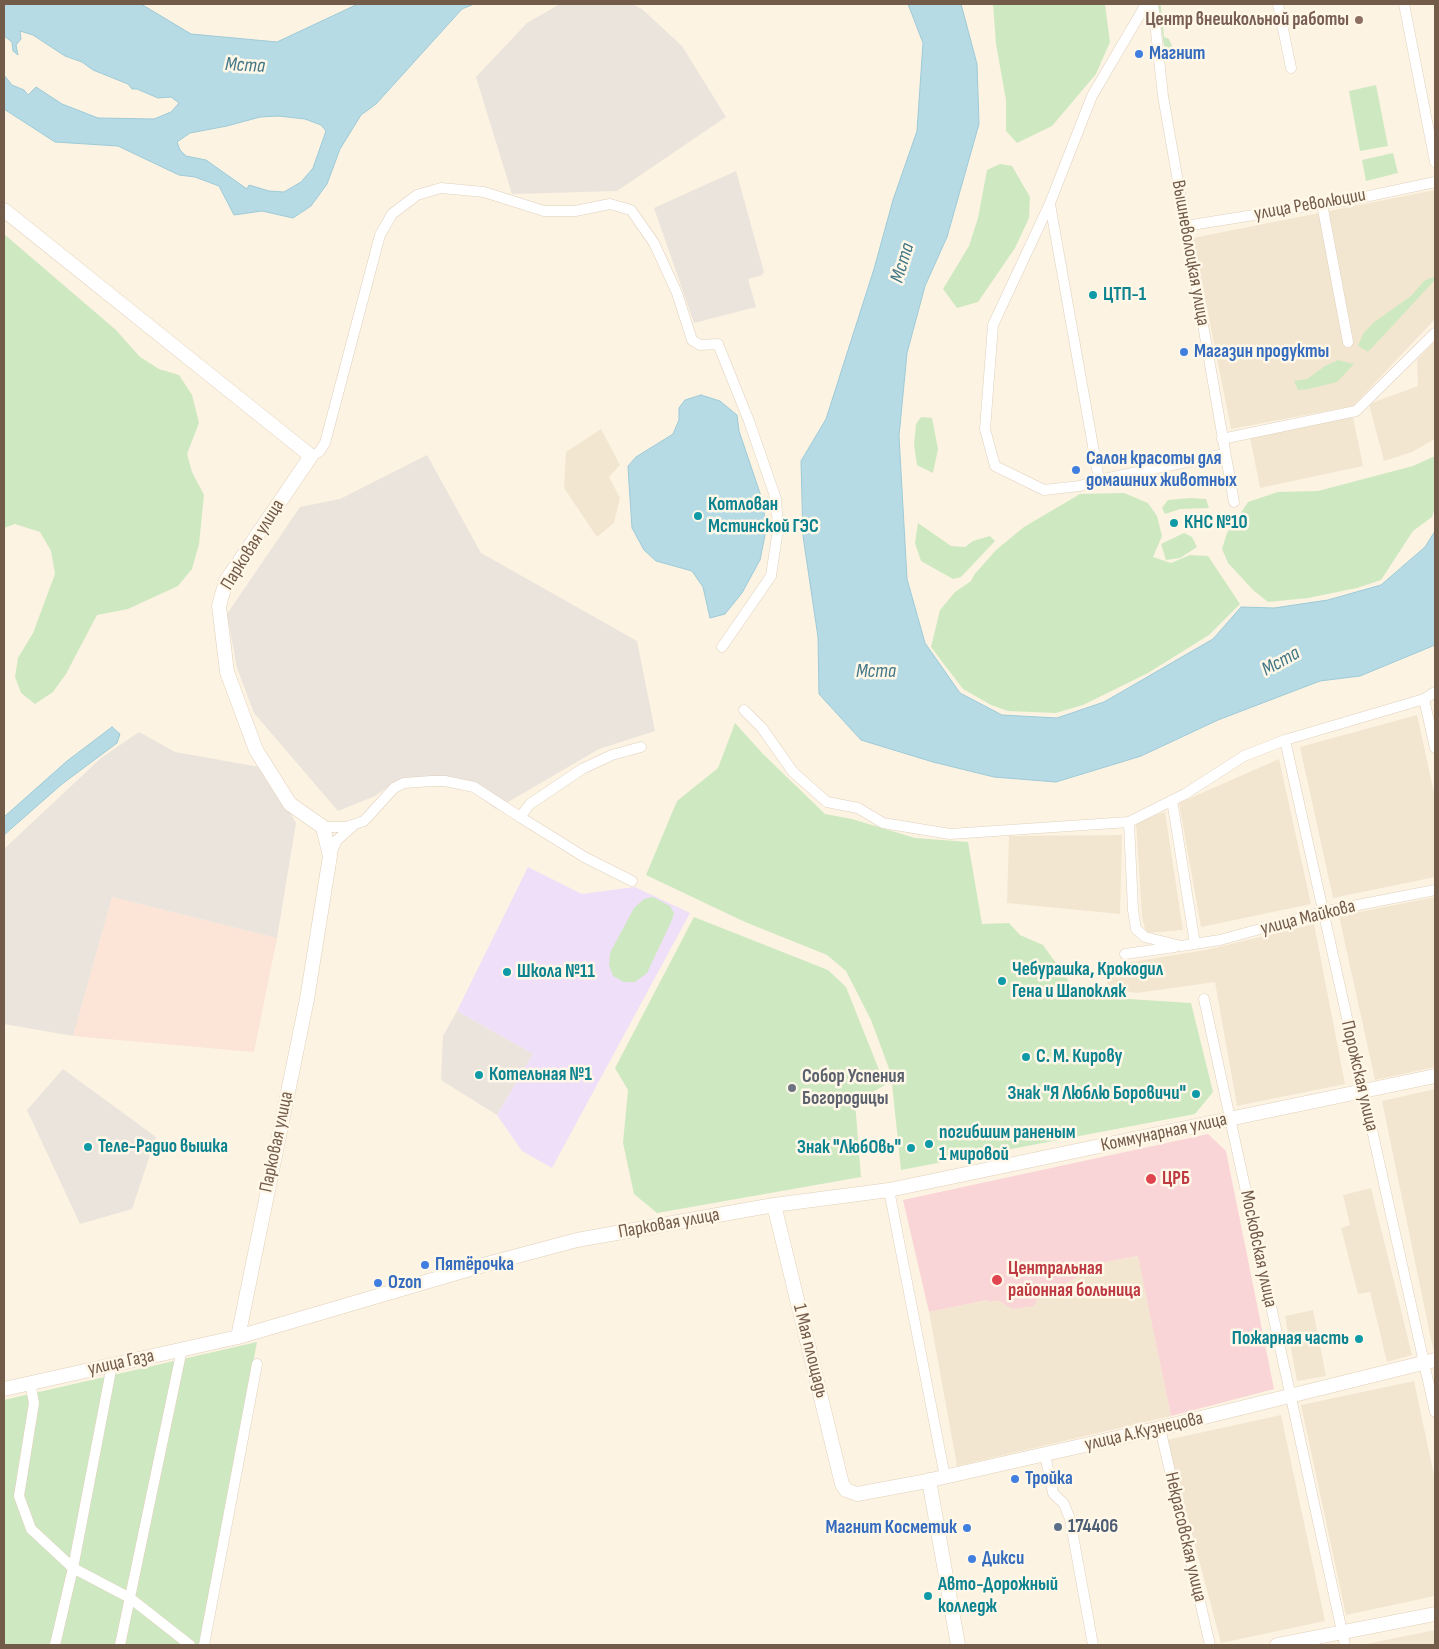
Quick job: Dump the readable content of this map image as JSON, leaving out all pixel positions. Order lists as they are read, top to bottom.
{
  "streets": {
    "main road": [
      "Парковая улица",
      "Коммунарная улица",
      "1 Мая площадь",
      "улица Газа",
      "улица А.Кузнецова"
    ],
    "street": [
      "улица Революции",
      "Вышневолоцкая улица",
      "улица Майкова",
      "Порожская улица",
      "Московская улица",
      "Некрасовская улица"
    ]
  },
  "crossings": [
    ["улица Революции", "Вышневолоцкая улица"],
    ["Парковая улица", "Коммунарная улица"],
    ["Парковая улица", "1 Мая площадь"],
    ["Парковая улица", "улица Газа"],
    ["улица Майкова", "Порожская улица"],
    ["Порожская улица", "Коммунарная улица"],
    ["Порожская улица", "улица А.Кузнецова"],
    ["Коммунарная улица", "Московская улица"],
    ["Коммунарная улица", "1 Мая площадь"],
    ["Московская улица", "улица А.Кузнецова"],
    ["1 Мая площадь", "улица А.Кузнецова"],
    ["улица А.Кузнецова", "Некрасовская улица"]
  ],
  "water": ["Мста"],
  "places": [
    "Центр внешкольной работы",
    "Магнит",
    "ЦТП-1",
    "Магазин продукты",
    "Салон красоты для домашних животных",
    "Котлован Мстинской ГЭС",
    "КНС №10",
    "Школа №11",
    "Чебурашка, Крокодил Гена и Шапокляк",
    "С. М. Кирову",
    "Котельная №1",
    "Собор Успения Богородицы",
    "Знак \"Я Люблю Боровичи\"",
    "погибшим раненым 1 мировой",
    "Теле-Радио вышка",
    "Знак \"ЛюбОвь\"",
    "ЦРБ",
    "Пятёрочка",
    "Центральная районная больница",
    "Ozon",
    "Пожарная часть",
    "Тройка",
    "174406",
    "Магнит Косметик",
    "Дикси",
    "Авто-Дорожный колледж"
  ]
}
